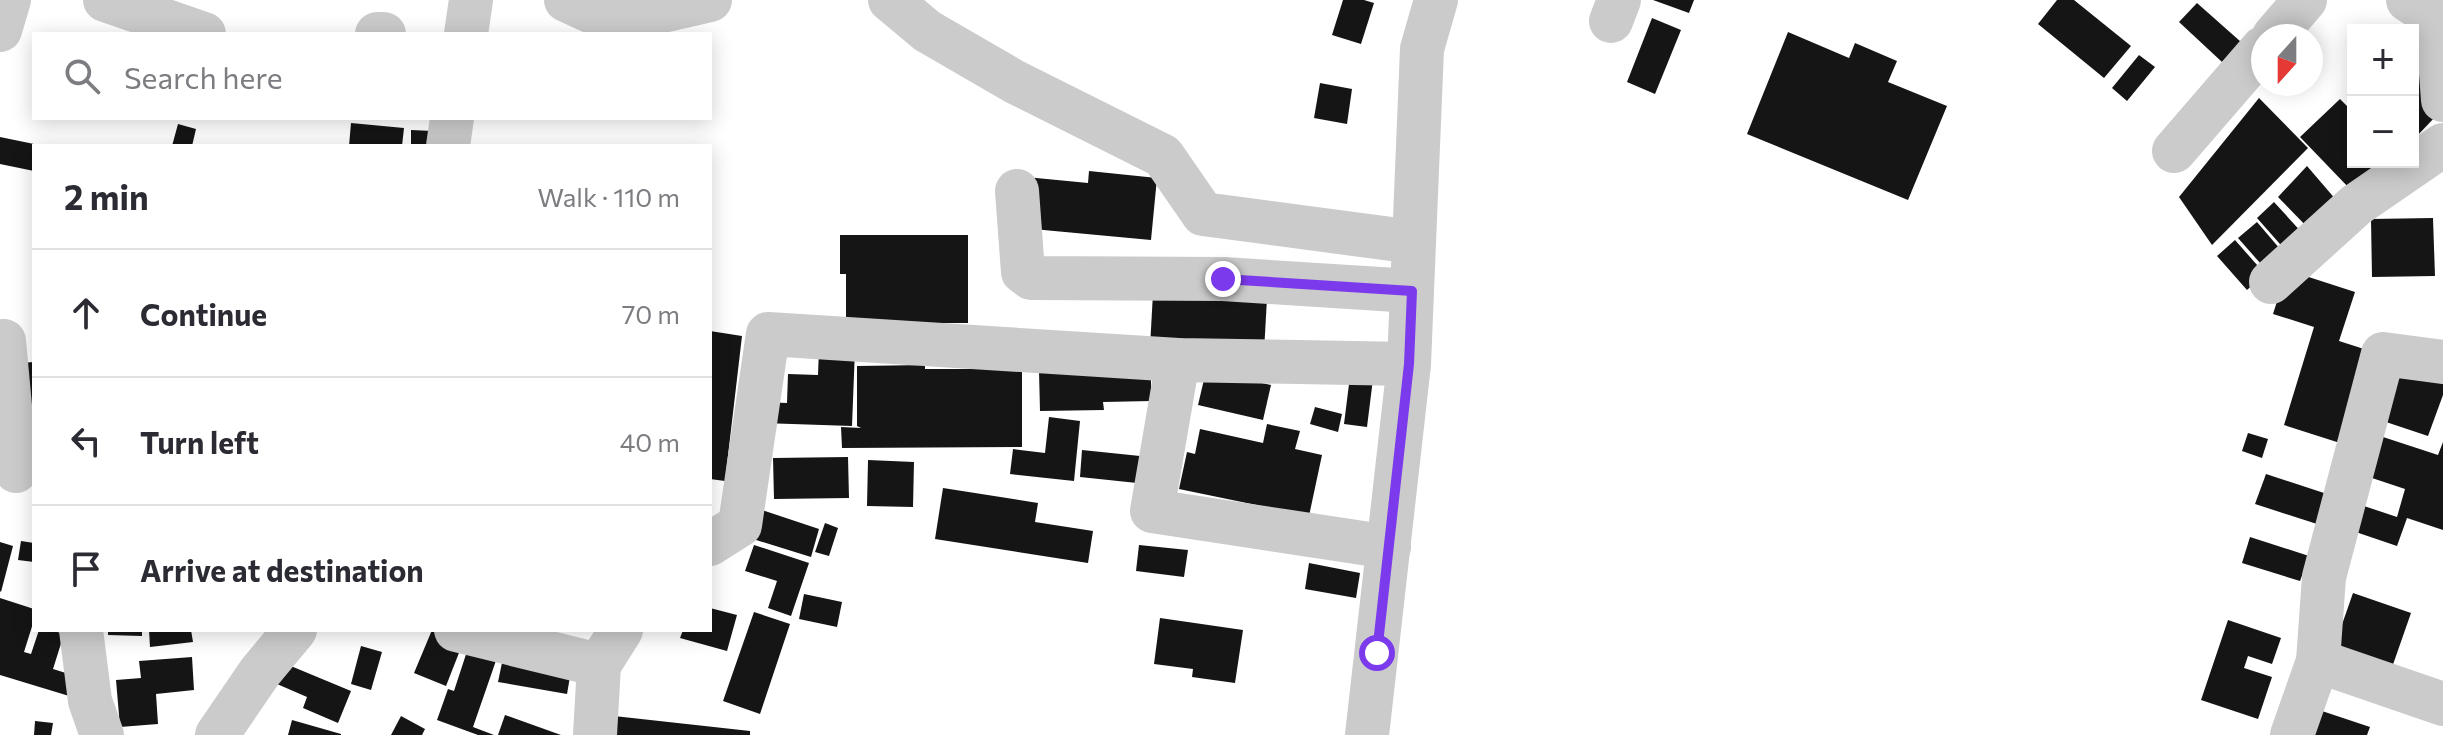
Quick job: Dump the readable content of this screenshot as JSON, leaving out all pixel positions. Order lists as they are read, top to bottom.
{
  "north": "bottom",
  "page": {
    "map_buttons": ["+", "−"],
    "search": "Search here",
    "heading": ["2 min", "Walk · 110 m"],
    "list": [
      ["Continue", "70 m"],
      ["Turn left", "40 m"],
      "Arrive at destination"
    ]
  }
}
